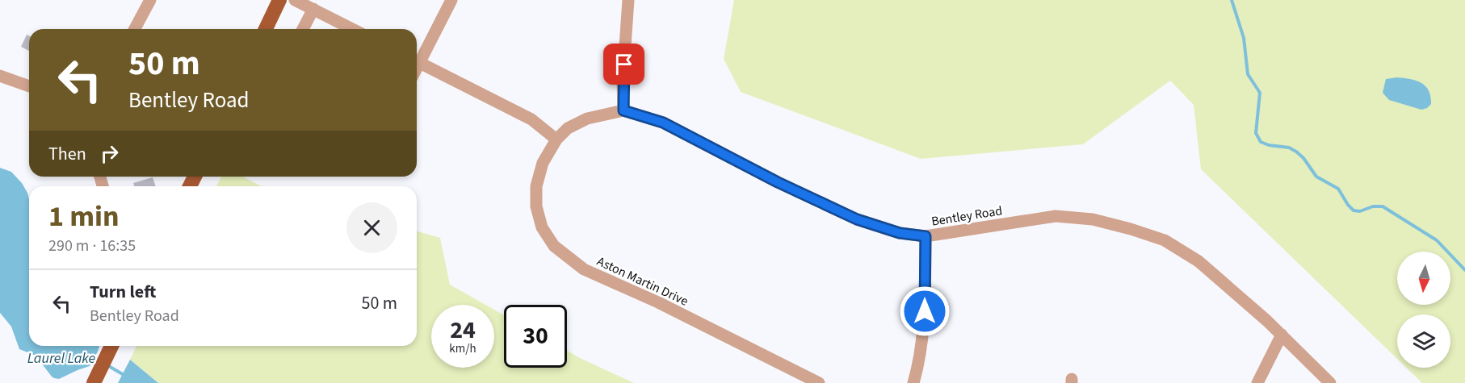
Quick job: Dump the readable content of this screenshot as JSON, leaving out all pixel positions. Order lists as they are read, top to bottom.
{
  "streets": {
    "street": ["Bentley Road", "Aston Martin Drive"]
  },
  "crossings": [
    ["Bentley Road", "Aston Martin Drive"]
  ],
  "water": ["Laurel Lake"],
  "north": "bottom",
  "page": {
    "turn": ["50 m", "Bentley Road"],
    "then": "Then",
    "heading": ["1 min", "290 m · 16:35"],
    "list": [
      {
        "name": "Turn left",
        "note": "Bentley Road",
        "value": "50 m"
      }
    ],
    "speed": "24 km/h",
    "limit": "30"
  }
}
